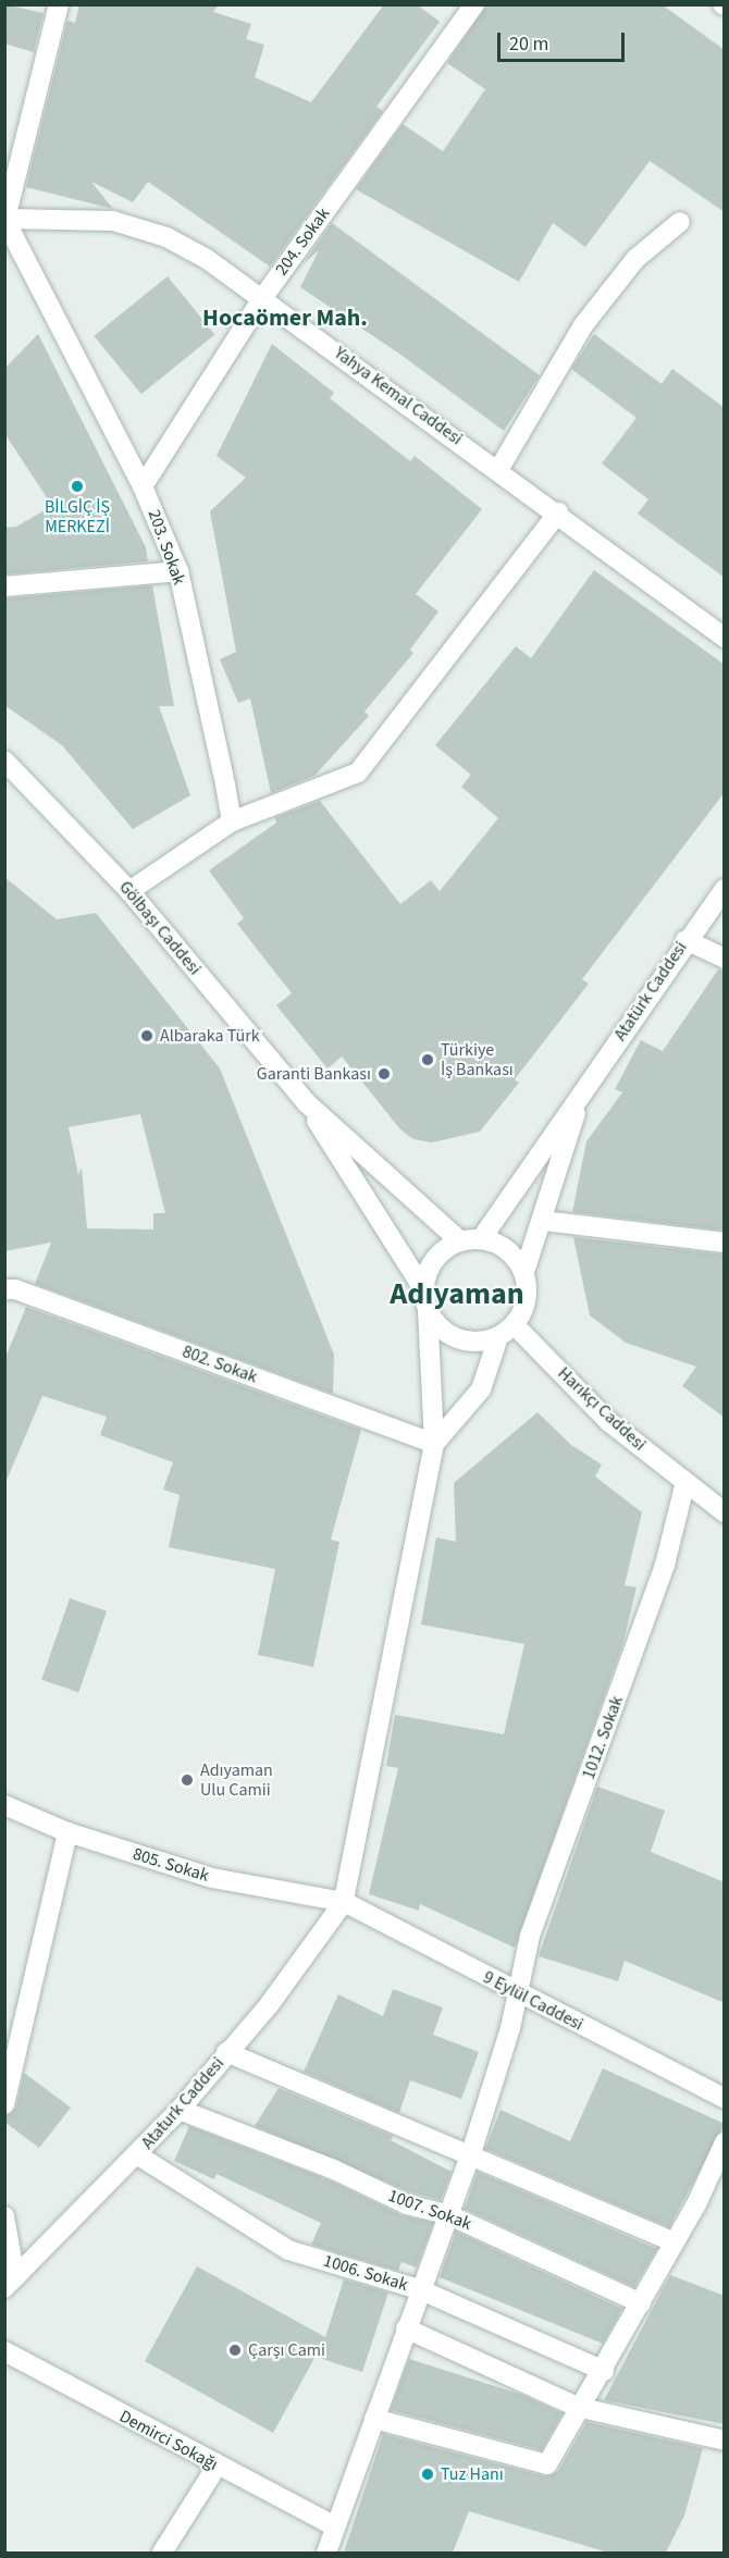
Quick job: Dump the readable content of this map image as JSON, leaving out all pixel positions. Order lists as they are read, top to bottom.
{
  "streets": {
    "street": [
      "204. Sokak",
      "Yahya Kemal Caddesi",
      "203. Sokak",
      "Gölbaşı Caddesi",
      "Atatürk Caddesi",
      "802. Sokak",
      "Harıkçı Caddesi",
      "1012. Sokak",
      "805. Sokak",
      "9 Eylül Caddesi",
      "Ataturk Caddesi",
      "1007. Sokak",
      "1006. Sokak",
      "Demirci Sokağı"
    ]
  },
  "crossings": [
    ["204. Sokak", "Yahya Kemal Caddesi"],
    ["204. Sokak", "203. Sokak"],
    ["Yahya Kemal Caddesi", "203. Sokak"],
    ["Gölbaşı Caddesi", "Atatürk Caddesi"],
    ["Gölbaşı Caddesi", "Harıkçı Caddesi"],
    ["Atatürk Caddesi", "Harıkçı Caddesi"],
    ["Harıkçı Caddesi", "1012. Sokak"],
    ["1012. Sokak", "9 Eylül Caddesi"],
    ["1012. Sokak", "1007. Sokak"],
    ["1012. Sokak", "1006. Sokak"],
    ["1012. Sokak", "Demirci Sokağı"],
    ["805. Sokak", "9 Eylül Caddesi"],
    ["805. Sokak", "Ataturk Caddesi"],
    ["9 Eylül Caddesi", "Ataturk Caddesi"],
    ["Ataturk Caddesi", "1007. Sokak"],
    ["Ataturk Caddesi", "1006. Sokak"]
  ],
  "districts": ["Hocaömer Mah.", "Adıyaman"],
  "places": [
    "BİLGİÇ İŞ MERKEZİ",
    "Albaraka Türk",
    "Türkiye İş Bankası",
    "Garanti Bankası",
    "Adıyaman Ulu Camii",
    "Çarşı Cami",
    "Tuz Hanı"
  ],
  "scale_bar": "20 m"
}
